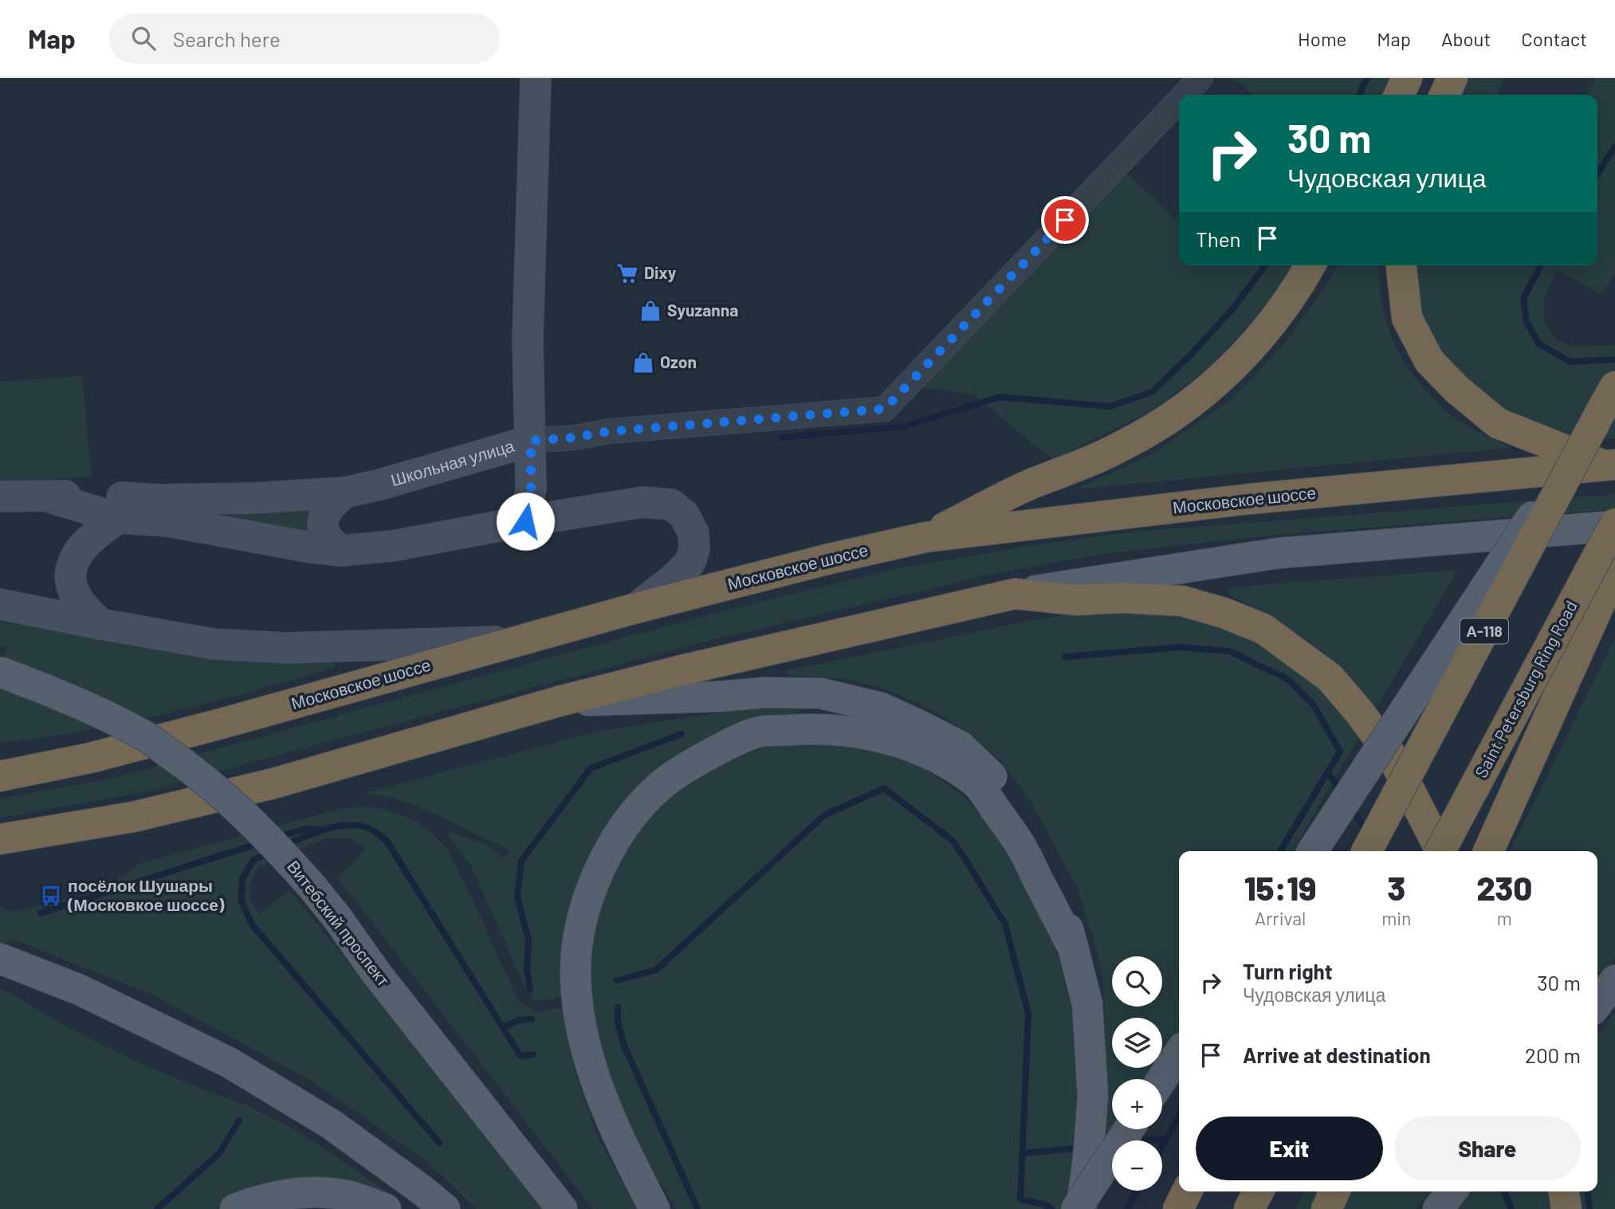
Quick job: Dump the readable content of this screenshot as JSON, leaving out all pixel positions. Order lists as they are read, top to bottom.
{
  "streets": {
    "highway": ["Московское шоссе", "А-118", "Saint Petersburg Ring Road"],
    "main road": ["Витебский проспект"],
    "street": ["Школьная улица"]
  },
  "crossings": [
    ["Школьная улица", "Московское шоссе"]
  ],
  "places": {
    "supermarket": ["Dixy"],
    "shop": ["Syuzanna", "Ozon"],
    "bus stop": ["посёлок Шушары (Московкое шоссе)"]
  },
  "page": {
    "header": "Map",
    "search": "Search here",
    "nav": [
      "Home",
      "Map",
      "About",
      "Contact"
    ],
    "turn": ["30 m", "Чудовская улица"],
    "then": "Then",
    "eta": [
      "15:19",
      "Arrival",
      "3",
      "min",
      "230",
      "m"
    ],
    "list": [
      {
        "name": "Turn right",
        "note": "Чудовская улица",
        "value": "30 m"
      },
      {
        "name": "Arrive at destination",
        "value": "200 m"
      }
    ],
    "map_buttons": ["+", "−"],
    "buttons": ["Exit", "Share"]
  }
}
